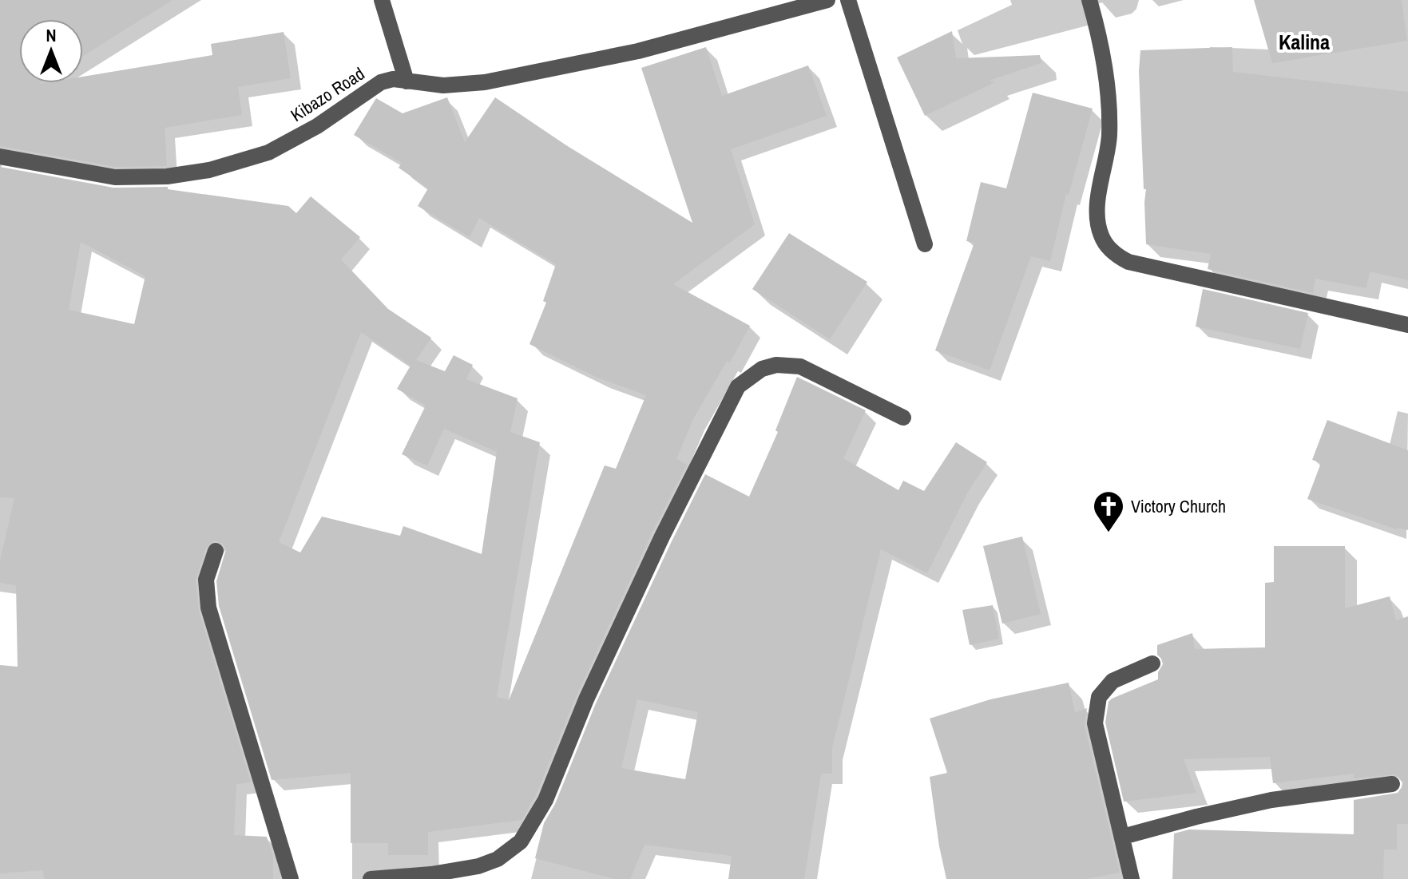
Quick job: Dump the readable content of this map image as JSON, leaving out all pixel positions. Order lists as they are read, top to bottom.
{
  "streets": {
    "street": ["Kibazo Road"]
  },
  "districts": ["Kalina"],
  "places": {
    "church": ["Victory Church"]
  },
  "north": "top"
}
